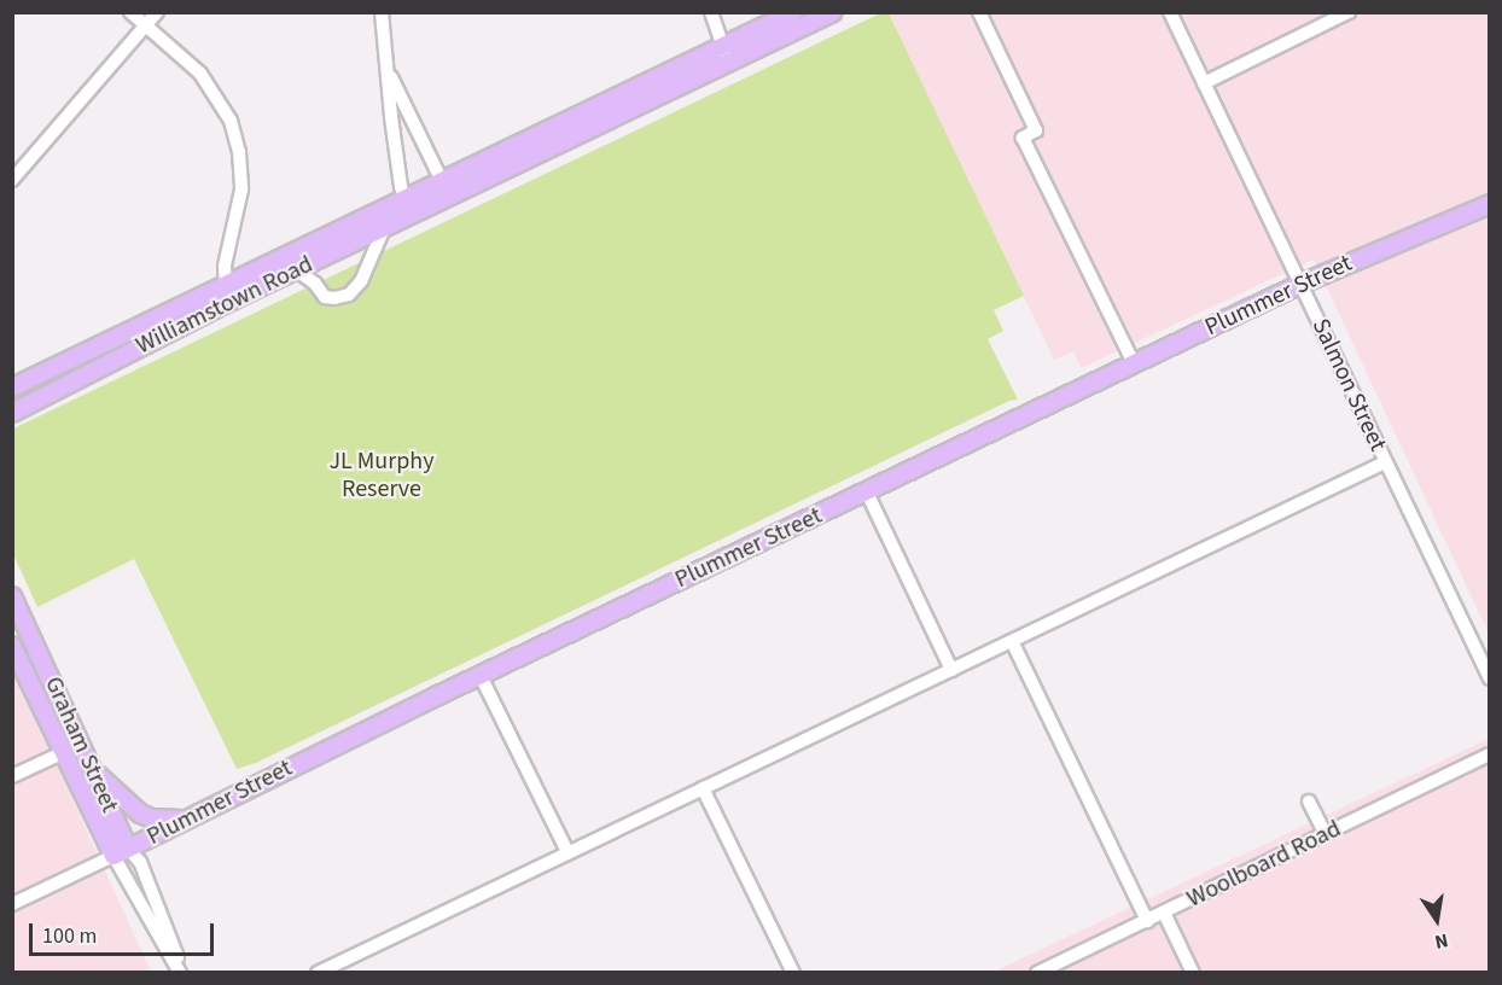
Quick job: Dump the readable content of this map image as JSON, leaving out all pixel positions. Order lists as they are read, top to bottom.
{
  "streets": {
    "main road": ["Plummer Street", "Williamstown Road", "Graham Street"],
    "street": ["Salmon Street", "Woolboard Road"]
  },
  "crossings": [
    ["Plummer Street", "Salmon Street"],
    ["Plummer Street", "Graham Street"]
  ],
  "parks": ["JL Murphy Reserve"],
  "scale_bar": "100 m",
  "north": "bottom"
}
